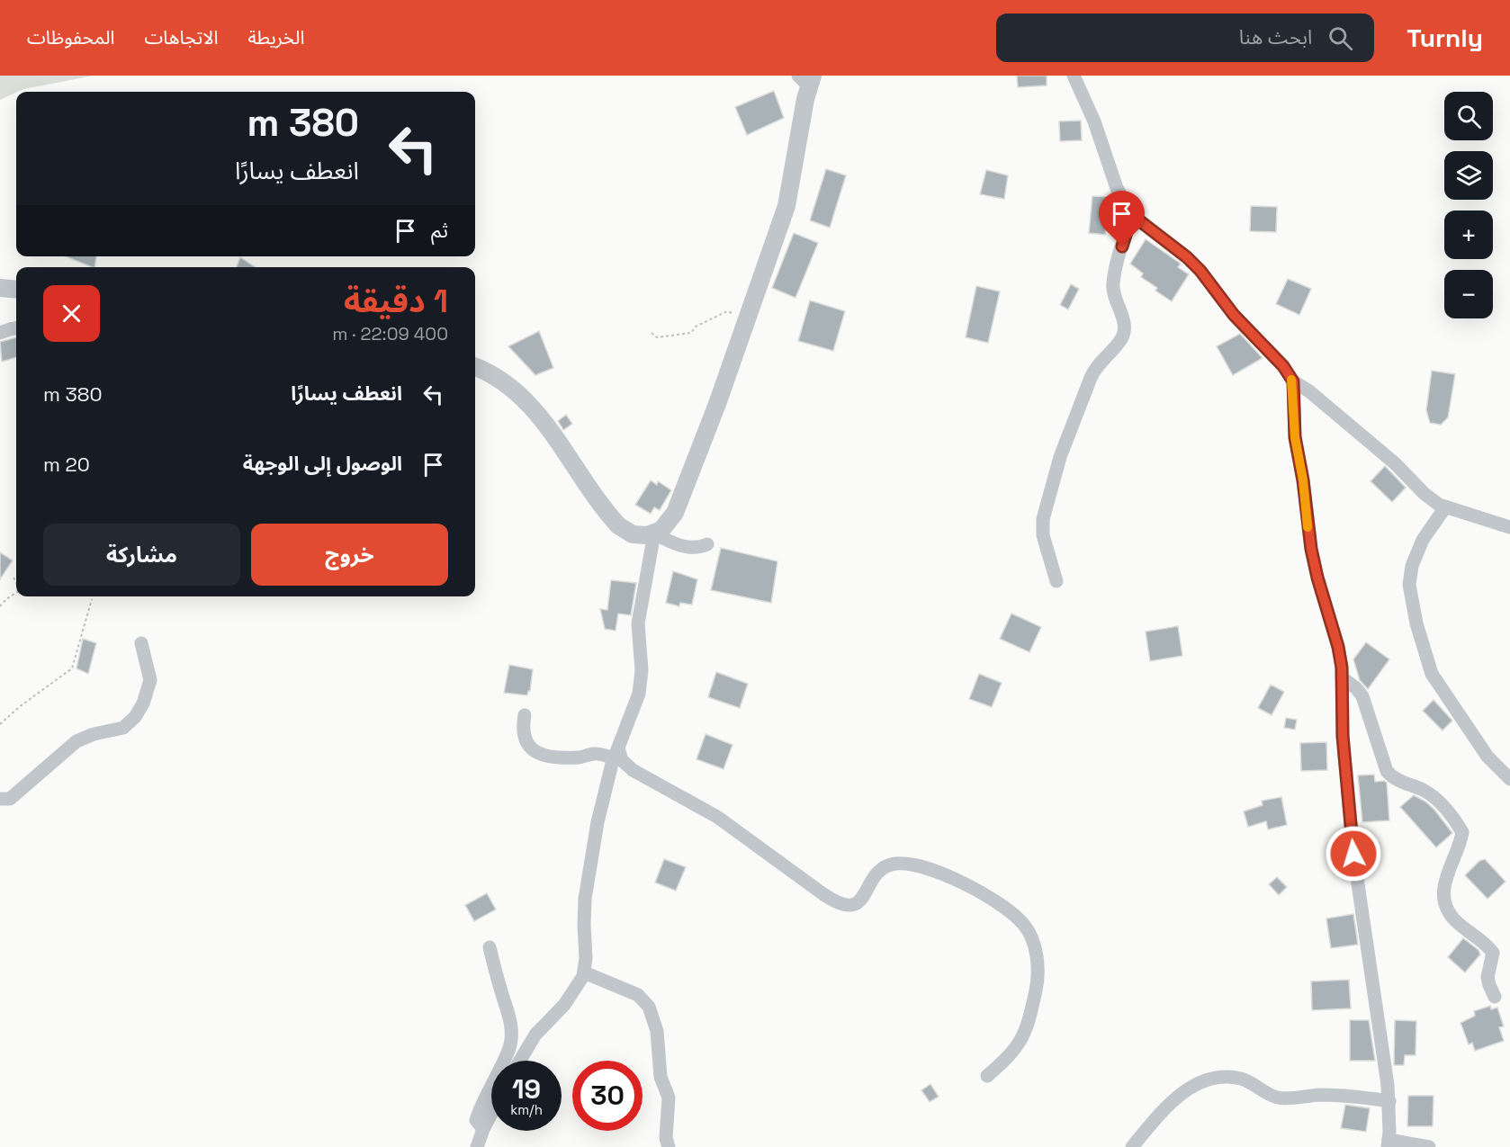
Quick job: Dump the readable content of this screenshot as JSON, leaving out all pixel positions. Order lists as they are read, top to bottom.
{
  "page": {
    "header": "Turnly",
    "search": "ابحث هنا",
    "nav": ["الخريطة", "الاتجاهات", "المحفوظات"],
    "map_buttons": ["+", "−"],
    "turn": ["380 m", "انعطف يسارًا"],
    "then": "ثم",
    "heading": ["1 دقيقة", "400 m · 22:09"],
    "list": [
      {
        "name": "انعطف يسارًا",
        "value": "380 m"
      },
      {
        "name": "الوصول إلى الوجهة",
        "value": "20 m"
      }
    ],
    "buttons": ["خروج", "مشاركة"],
    "speed": "19 km/h",
    "limit": "30"
  }
}
